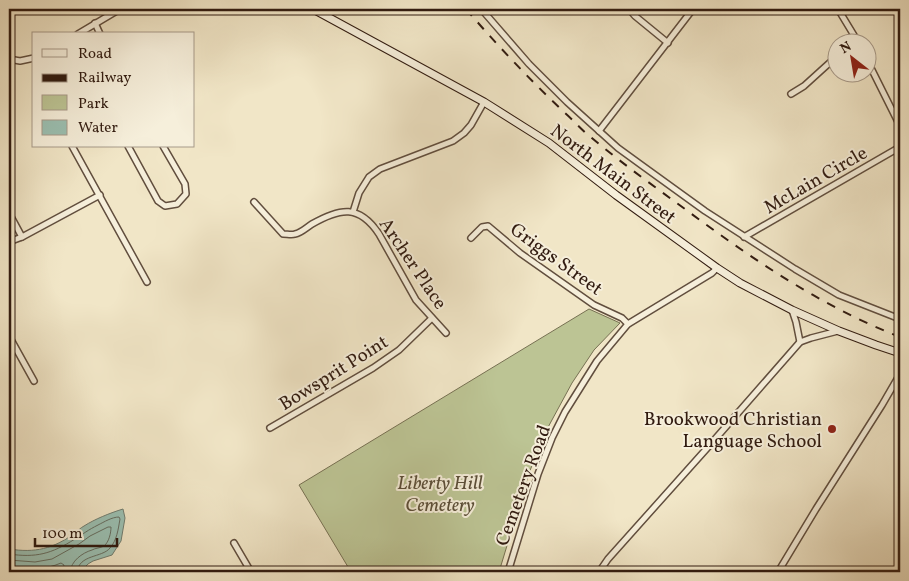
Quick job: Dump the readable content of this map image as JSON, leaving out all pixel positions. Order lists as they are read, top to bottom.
{
  "streets": {
    "main road": ["North Main Street"],
    "street": [
      "McLain Circle",
      "Griggs Street",
      "Archer Place",
      "Bowsprit Point",
      "Cemetery Road"
    ]
  },
  "crossings": [
    ["North Main Street", "Cemetery Road"],
    ["Griggs Street", "Cemetery Road"],
    ["Archer Place", "Bowsprit Point"]
  ],
  "parks": ["Liberty Hill Cemetery"],
  "places": ["Brookwood Christian Language School"],
  "legend": [
    "Road",
    "Railway",
    "Park",
    "Water"
  ],
  "scale_bar": "100 m",
  "north": "top left"
}
